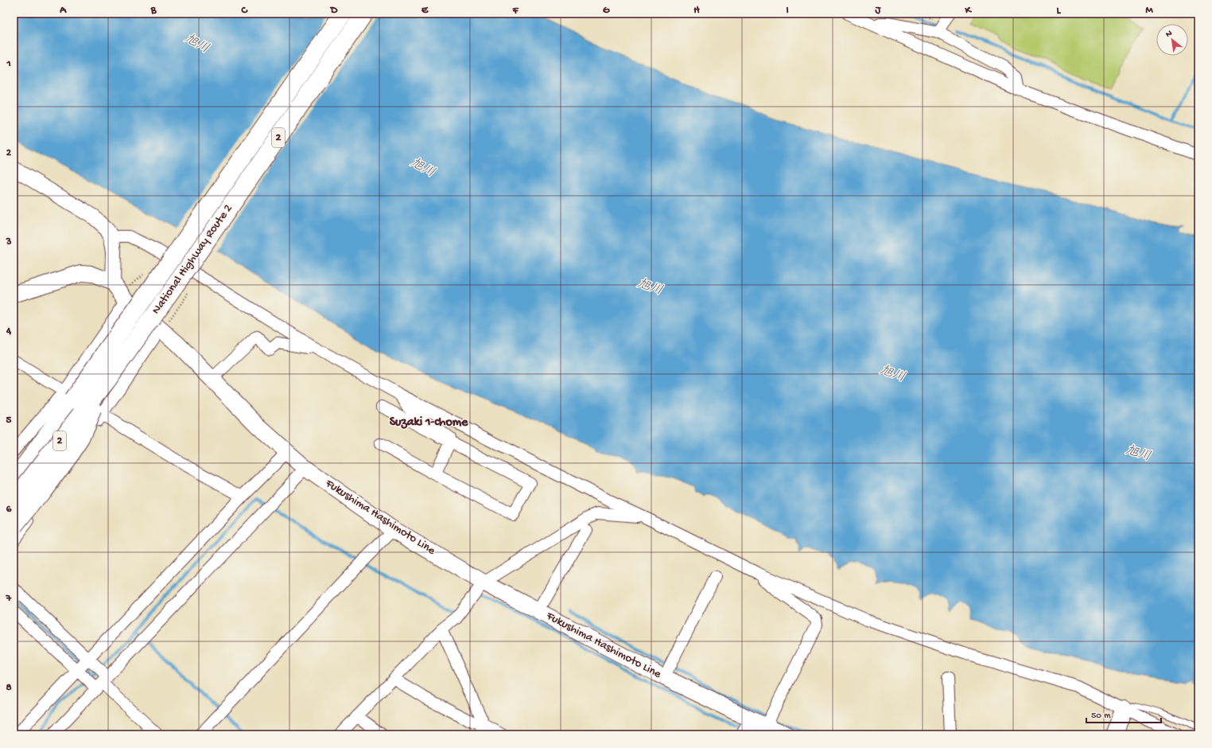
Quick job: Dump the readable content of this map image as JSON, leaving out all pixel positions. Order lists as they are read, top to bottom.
{
  "streets": {
    "highway": ["2", "National Highway Route 2"],
    "main road": ["Fukushima Hashimoto Line"]
  },
  "districts": ["Suzaki 1-chome"],
  "water": ["旭川"],
  "scale_bar": "50 m",
  "north": "top left",
  "grid": {
    "columns": [
      "A",
      "B",
      "C",
      "D",
      "E",
      "F",
      "G",
      "H",
      "I",
      "J",
      "K",
      "L",
      "M"
    ],
    "rows": [
      "1",
      "2",
      "3",
      "4",
      "5",
      "6",
      "7",
      "8"
    ]
  }
}
